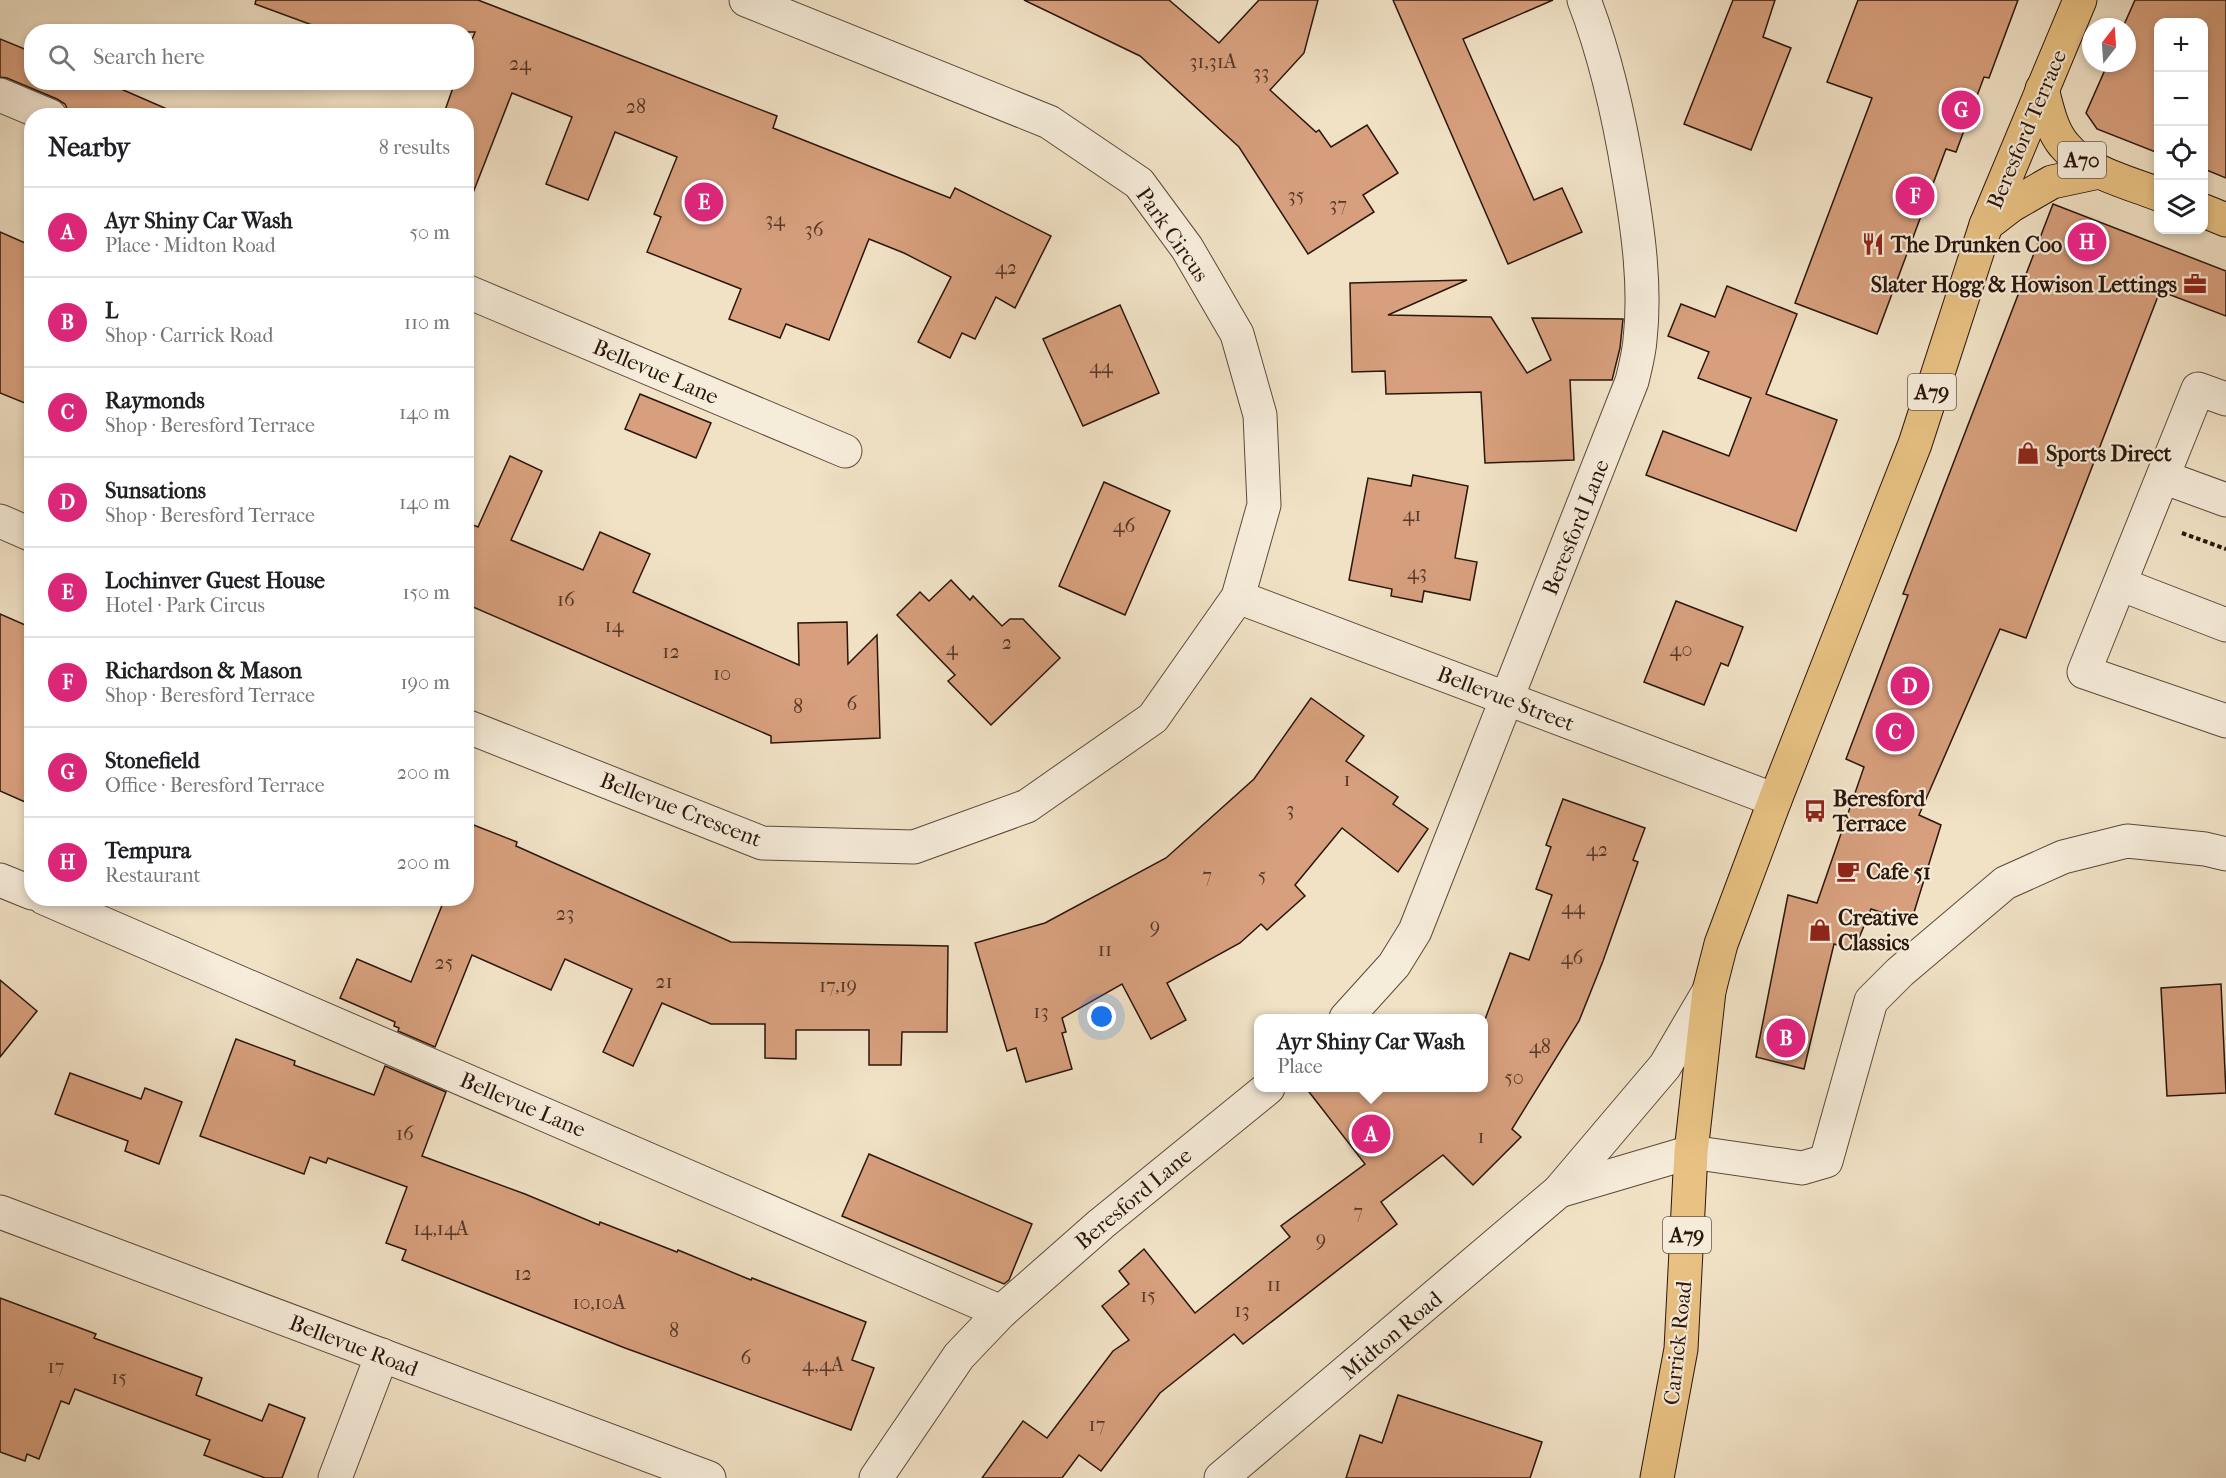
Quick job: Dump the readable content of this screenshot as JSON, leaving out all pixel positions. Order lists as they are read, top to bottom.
{
  "streets": {
    "main road": [
      "Beresford Terrace",
      "A70",
      "A79",
      "Carrick Road"
    ],
    "street": [
      "Park Circus",
      "Bellevue Lane",
      "Beresford Lane",
      "Bellevue Street",
      "Bellevue Crescent",
      "Midton Road",
      "Bellevue Road"
    ]
  },
  "crossings": [
    ["Beresford Terrace", "A70"],
    ["Beresford Terrace", "Bellevue Street"],
    ["Beresford Terrace", "Midton Road"],
    ["Beresford Terrace", "Carrick Road"],
    ["Park Circus", "Bellevue Street"],
    ["Park Circus", "Bellevue Crescent"],
    ["Bellevue Lane", "Beresford Lane"],
    ["Beresford Lane", "Bellevue Street"],
    ["Bellevue Street", "Bellevue Crescent"],
    ["Midton Road", "Carrick Road"]
  ],
  "places": {
    "restaurant": ["The Drunken Coo"],
    "office": ["Slater Hogg & Howison Lettings"],
    "shop": ["Sports Direct", "Creative Classics"],
    "bus stop": ["Beresford Terrace"],
    "cafe": ["Cafe 51"]
  },
  "house_numbers": [
    "31,31A",
    "24",
    "33",
    "28",
    "35",
    "37",
    "34",
    "36",
    "42",
    "44",
    "41",
    "46",
    "43",
    "16",
    "14",
    "2",
    "4",
    "40",
    "12",
    "10",
    "6",
    "8",
    "1",
    "3",
    "42",
    "7",
    "5",
    "44",
    "23",
    "9",
    "11",
    "46",
    "25",
    "21",
    "17,19",
    "13",
    "48",
    "50",
    "16",
    "1",
    "7",
    "14,14A",
    "9",
    "12",
    "11",
    "15",
    "10,10A",
    "13",
    "8",
    "6",
    "4,4A",
    "17",
    "15",
    "17"
  ],
  "north": "top",
  "page": {
    "map_buttons": ["+", "−"],
    "search": "Search here",
    "pins": [
      "G",
      "F",
      "E",
      "H",
      "D",
      "C",
      "B",
      "A"
    ],
    "heading": ["Nearby", "8 results"],
    "list": [
      {
        "mark": "A",
        "name": "Ayr Shiny Car Wash",
        "note": "Place · Midton Road",
        "value": "50 m"
      },
      {
        "mark": "B",
        "name": "L",
        "note": "Shop · Carrick Road",
        "value": "110 m"
      },
      {
        "mark": "C",
        "name": "Raymonds",
        "note": "Shop · Beresford Terrace",
        "value": "140 m"
      },
      {
        "mark": "D",
        "name": "Sunsations",
        "note": "Shop · Beresford Terrace",
        "value": "140 m"
      },
      {
        "mark": "E",
        "name": "Lochinver Guest House",
        "note": "Hotel · Park Circus",
        "value": "150 m"
      },
      {
        "mark": "F",
        "name": "Richardson & Mason",
        "note": "Shop · Beresford Terrace",
        "value": "190 m"
      },
      {
        "mark": "G",
        "name": "Stonefield",
        "note": "Office · Beresford Terrace",
        "value": "200 m"
      },
      {
        "mark": "H",
        "name": "Tempura",
        "note": "Restaurant",
        "value": "200 m"
      }
    ],
    "popup": ["Ayr Shiny Car Wash", "Place"]
  }
}
